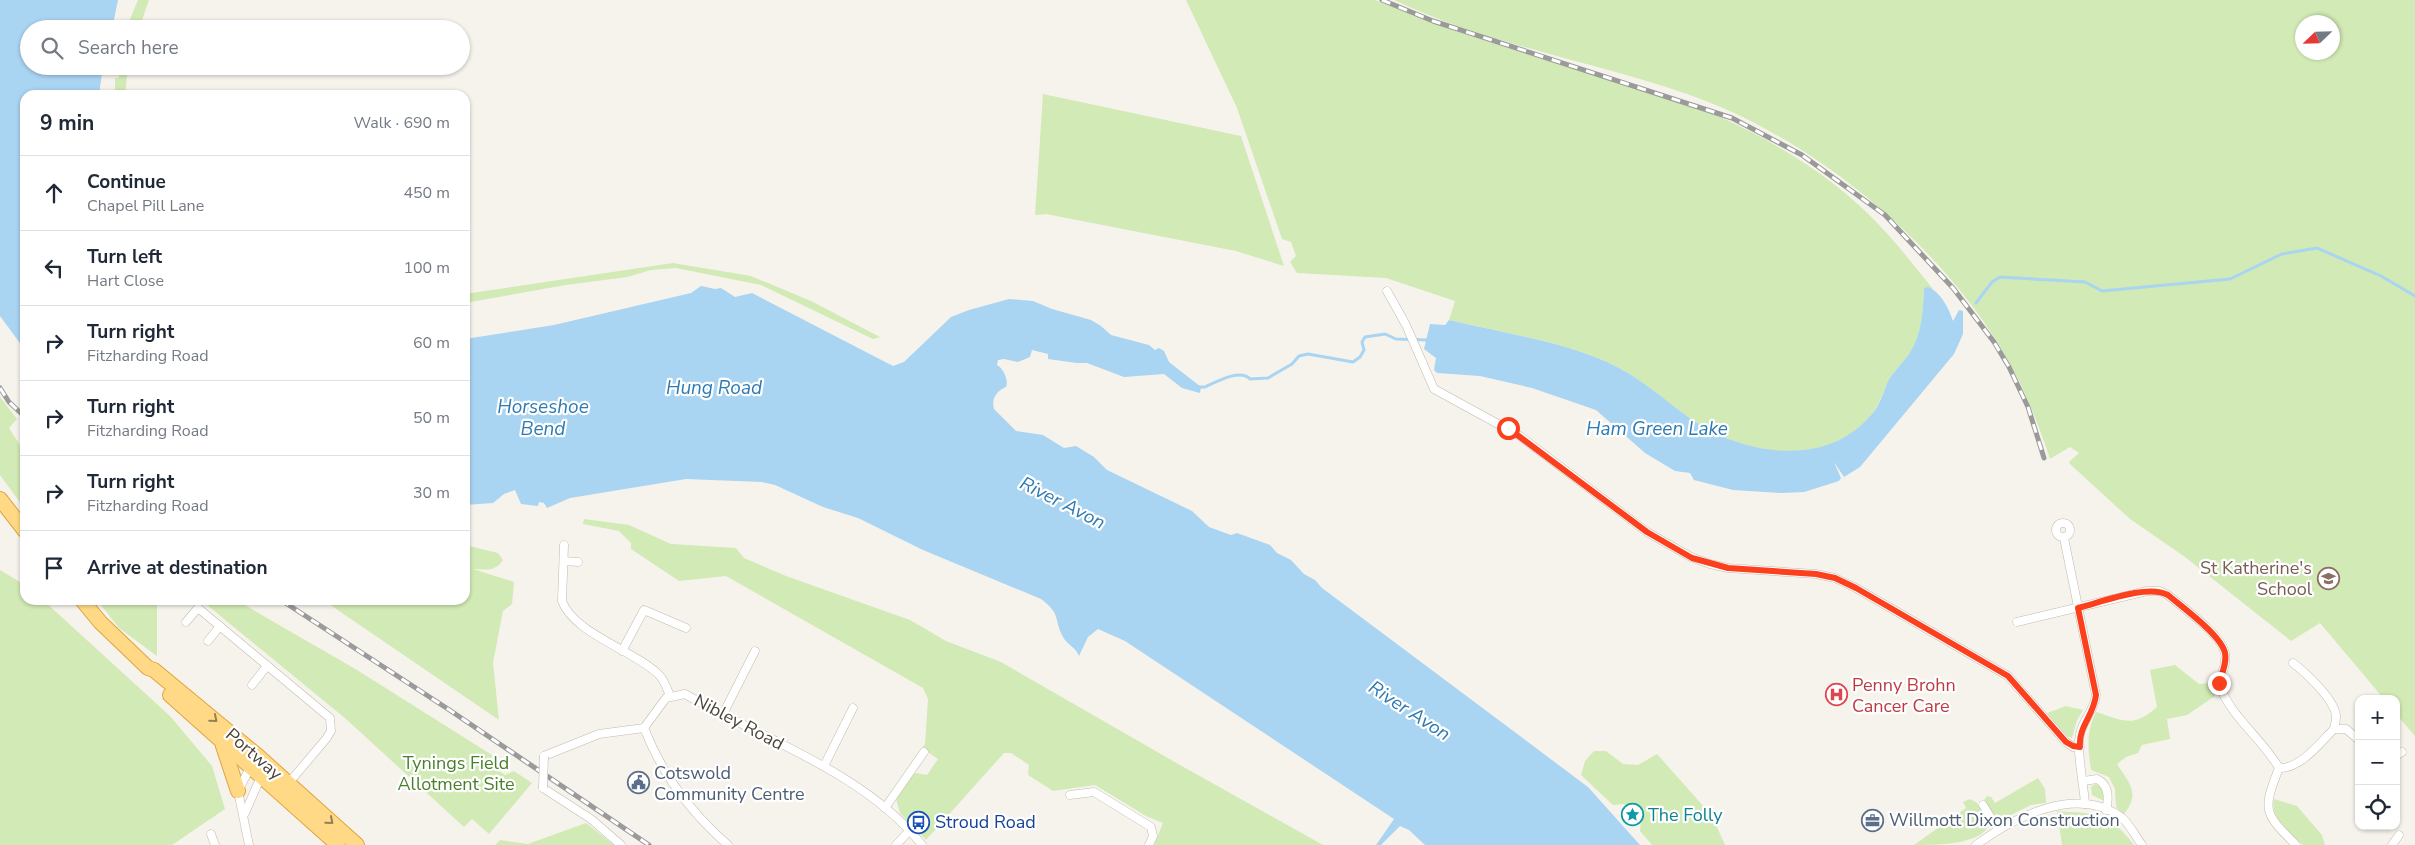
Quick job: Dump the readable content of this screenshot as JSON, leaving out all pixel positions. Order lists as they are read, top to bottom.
{
  "streets": {
    "highway": ["Portway"],
    "street": ["Nibley Road"]
  },
  "water": [
    "Hung Road",
    "Horseshoe Bend",
    "Ham Green Lake",
    "River Avon"
  ],
  "parks": ["Tynings Field Allotment Site"],
  "places": {
    "school or university": ["St Katherine's School"],
    "hospital": ["Penny Brohn Cancer Care"],
    "public building": ["Cotswold Community Centre"],
    "place": ["The Folly"],
    "office": ["Willmott Dixon Construction"],
    "bus stop": ["Stroud Road"]
  },
  "north": "bottom left",
  "page": {
    "search": "Search here",
    "heading": ["9 min", "Walk · 690 m"],
    "list": [
      ["Continue", "Chapel Pill Lane", "450 m"],
      ["Turn left", "Hart Close", "100 m"],
      ["Turn right", "Fitzharding Road", "60 m"],
      ["Turn right", "Fitzharding Road", "50 m"],
      ["Turn right", "Fitzharding Road", "30 m"],
      "Arrive at destination"
    ],
    "map_buttons": ["+", "−"]
  }
}
